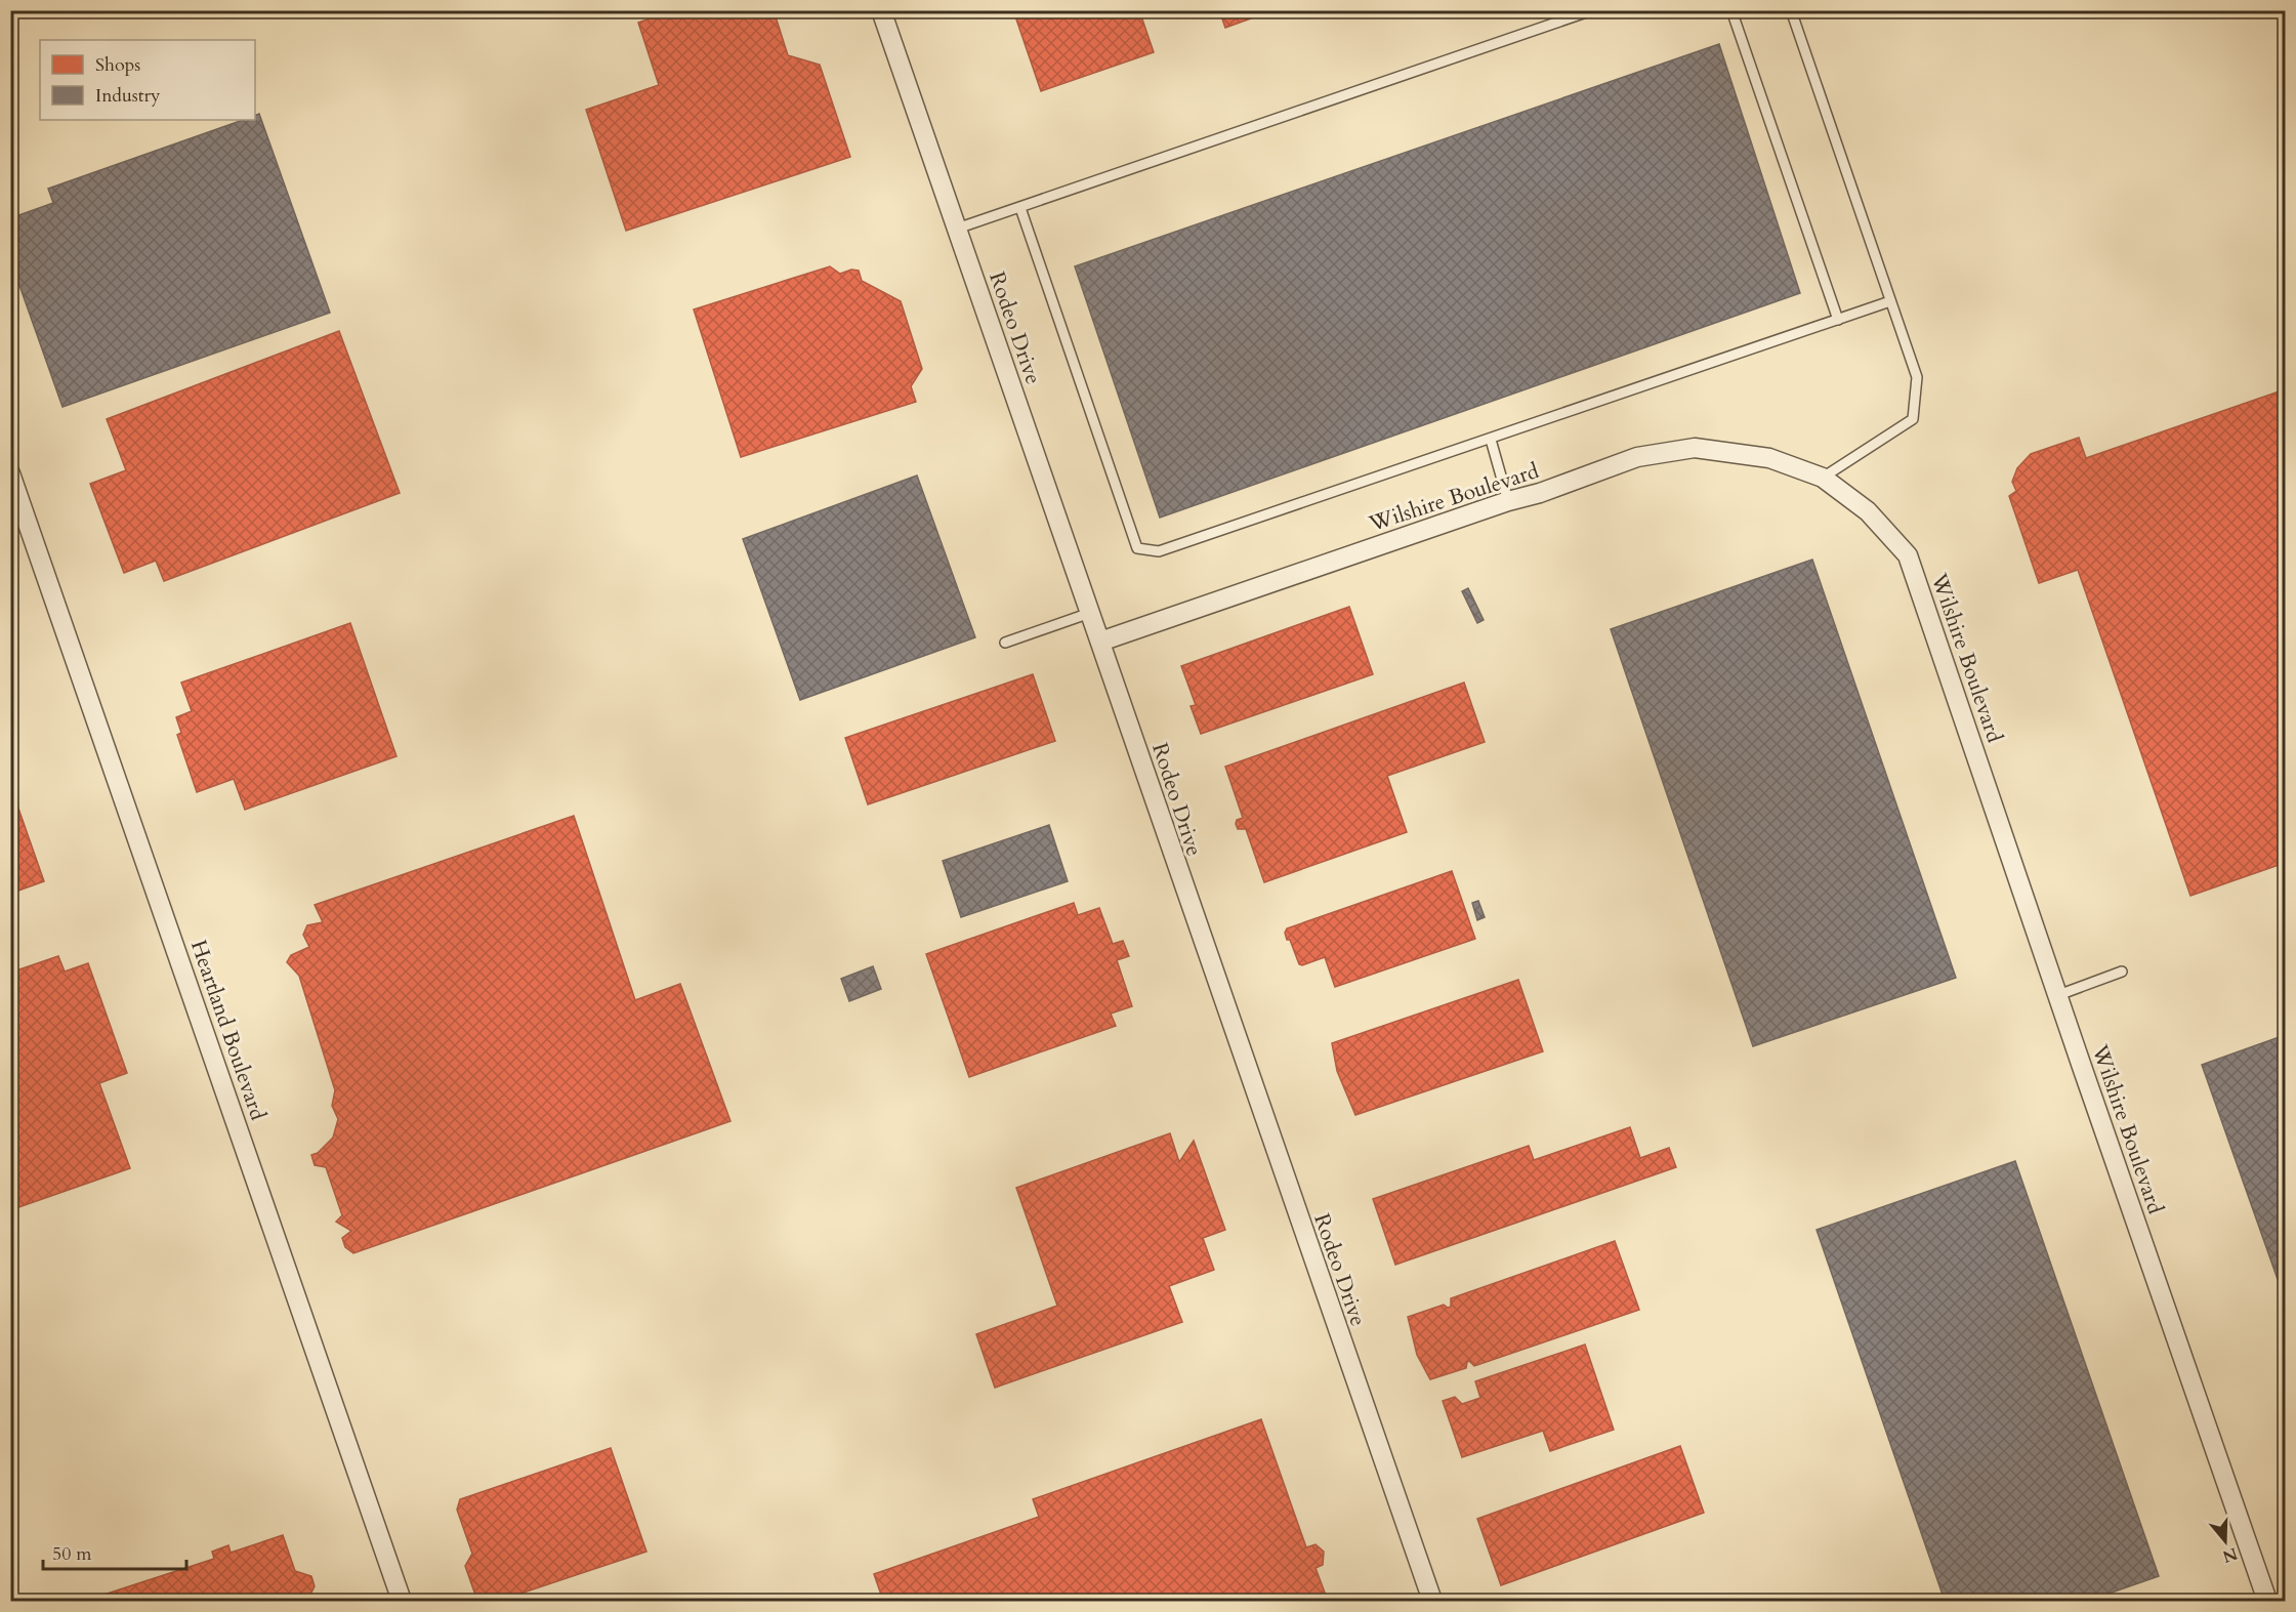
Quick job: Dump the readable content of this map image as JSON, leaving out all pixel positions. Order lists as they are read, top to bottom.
{
  "streets": {
    "street": ["Rodeo Drive", "Wilshire Boulevard", "Heartland Boulevard"]
  },
  "crossings": [
    ["Rodeo Drive", "Wilshire Boulevard"]
  ],
  "legend": ["Shops", "Industry"],
  "scale_bar": "50 m",
  "north": "bottom"
}
